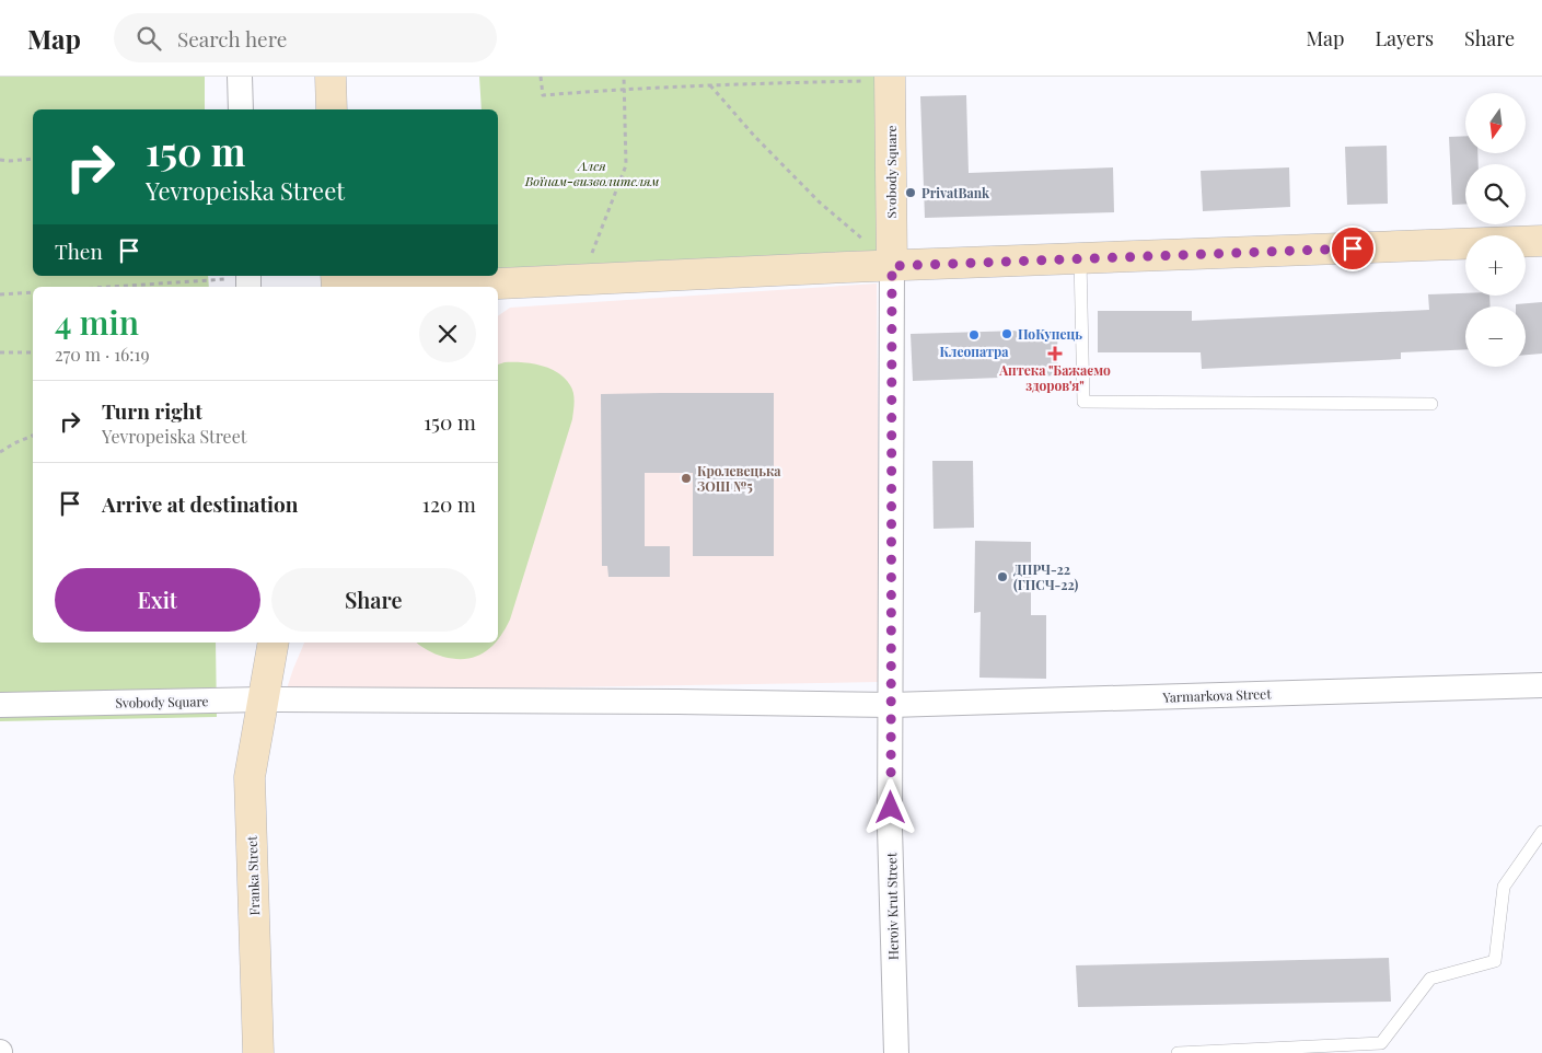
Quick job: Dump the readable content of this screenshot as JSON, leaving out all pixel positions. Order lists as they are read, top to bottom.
{
  "streets": {
    "main road": ["Svobody Square", "Franka Street"],
    "street": ["Yarmarkova Street", "Heroiv Krut Street"]
  },
  "crossings": [
    ["Svobody Square", "Yarmarkova Street"],
    ["Svobody Square", "Franka Street"],
    ["Svobody Square", "Heroiv Krut Street"],
    ["Yarmarkova Street", "Franka Street"],
    ["Yarmarkova Street", "Heroiv Krut Street"]
  ],
  "parks": ["Алея Воїнам-визволителям"],
  "places": {
    "other": [
      "PrivatBank",
      "ПоКупець",
      "Клеопатра",
      "Кролевецька ЗОШ №5",
      "ДПРЧ-22 (ГПСЧ-22)"
    ],
    "health": ["Аптека \"Бажаємо здоров'я\""]
  },
  "north": "bottom",
  "page": {
    "header": "Map",
    "search": "Search here",
    "nav": ["Map", "Layers", "Share"],
    "map_buttons": ["+", "−"],
    "turn": ["150 m", "Yevropeiska Street"],
    "then": "Then",
    "heading": ["4 min", "270 m · 16:19"],
    "list": [
      {
        "name": "Turn right",
        "note": "Yevropeiska Street",
        "value": "150 m"
      },
      {
        "name": "Arrive at destination",
        "value": "120 m"
      }
    ],
    "buttons": ["Exit", "Share"]
  }
}
